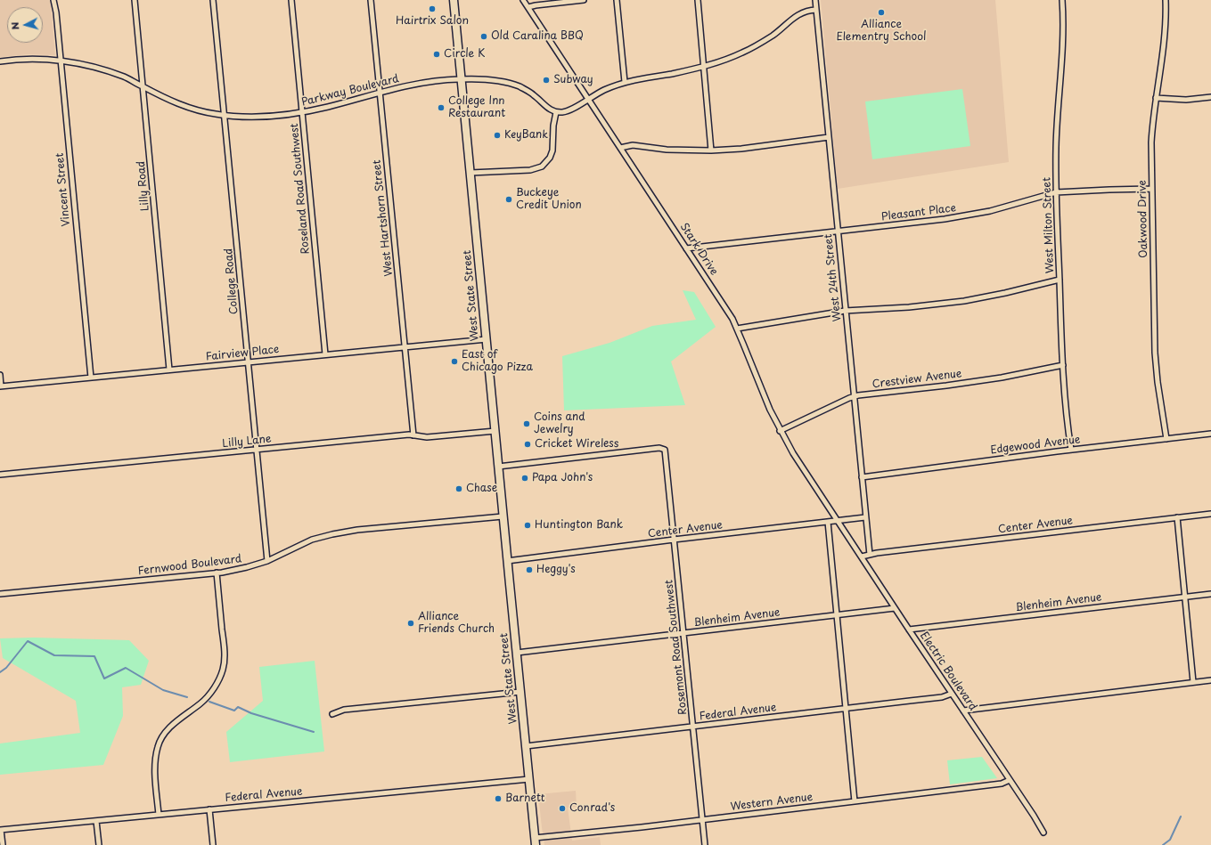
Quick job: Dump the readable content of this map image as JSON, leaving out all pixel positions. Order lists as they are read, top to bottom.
{
  "streets": {
    "highway": ["West State Street"],
    "street": [
      "Parkway Boulevard",
      "Lilly Road",
      "Roseland Road Southwest",
      "Vincent Street",
      "Pleasant Place",
      "West Hartshorn Street",
      "Oakwood Drive",
      "West Milton Street",
      "Stark Drive",
      "West 24th Street",
      "College Road",
      "Fairview Place",
      "Crestview Avenue",
      "Lilly Lane",
      "Edgewood Avenue",
      "Center Avenue",
      "Fernwood Boulevard",
      "Blenheim Avenue",
      "Rosemont Road Southwest",
      "Electric Boulevard",
      "Federal Avenue",
      "Western Avenue"
    ]
  },
  "crossings": [
    ["Parkway Boulevard", "Lilly Road"],
    ["Parkway Boulevard", "Roseland Road Southwest"],
    ["Parkway Boulevard", "Vincent Street"],
    ["Parkway Boulevard", "West Hartshorn Street"],
    ["Parkway Boulevard", "College Road"],
    ["Parkway Boulevard", "West State Street"],
    ["Lilly Road", "Fairview Place"],
    ["Roseland Road Southwest", "Fairview Place"],
    ["Vincent Street", "Fairview Place"],
    ["Pleasant Place", "Oakwood Drive"],
    ["Pleasant Place", "West Milton Street"],
    ["Pleasant Place", "Stark Drive"],
    ["Pleasant Place", "West 24th Street"],
    ["West Hartshorn Street", "Fairview Place"],
    ["West Hartshorn Street", "Lilly Lane"],
    ["Oakwood Drive", "Edgewood Avenue"],
    ["West Milton Street", "Crestview Avenue"],
    ["West Milton Street", "Edgewood Avenue"],
    ["Stark Drive", "Crestview Avenue"],
    ["Stark Drive", "Center Avenue"],
    ["Stark Drive", "Electric Boulevard"],
    ["West 24th Street", "Crestview Avenue"],
    ["West 24th Street", "Edgewood Avenue"],
    ["West 24th Street", "Center Avenue"],
    ["College Road", "Fairview Place"],
    ["College Road", "Lilly Lane"],
    ["College Road", "Fernwood Boulevard"],
    ["West State Street", "Fairview Place"],
    ["West State Street", "Lilly Lane"],
    ["West State Street", "Center Avenue"],
    ["West State Street", "Fernwood Boulevard"],
    ["West State Street", "Blenheim Avenue"],
    ["West State Street", "Rosemont Road Southwest"],
    ["West State Street", "Federal Avenue"],
    ["West State Street", "Western Avenue"],
    ["Center Avenue", "Rosemont Road Southwest"],
    ["Center Avenue", "Electric Boulevard"],
    ["Blenheim Avenue", "Rosemont Road Southwest"],
    ["Blenheim Avenue", "Electric Boulevard"],
    ["Rosemont Road Southwest", "Federal Avenue"],
    ["Rosemont Road Southwest", "Western Avenue"],
    ["Electric Boulevard", "Federal Avenue"],
    ["Electric Boulevard", "Western Avenue"]
  ],
  "places": [
    "Hairtrix Salon",
    "Alliance Elementry School",
    "Old Caralina BBQ",
    "Circle K",
    "Subway",
    "College Inn Restaurant",
    "KeyBank",
    "Buckeye Credit Union",
    "East of Chicago Pizza",
    "Coins and Jewelry",
    "Cricket Wireless",
    "Papa John's",
    "Chase",
    "Huntington Bank",
    "Heggy's",
    "Alliance Friends Church",
    "Barnett",
    "Conrad's"
  ],
  "north": "left"
}
